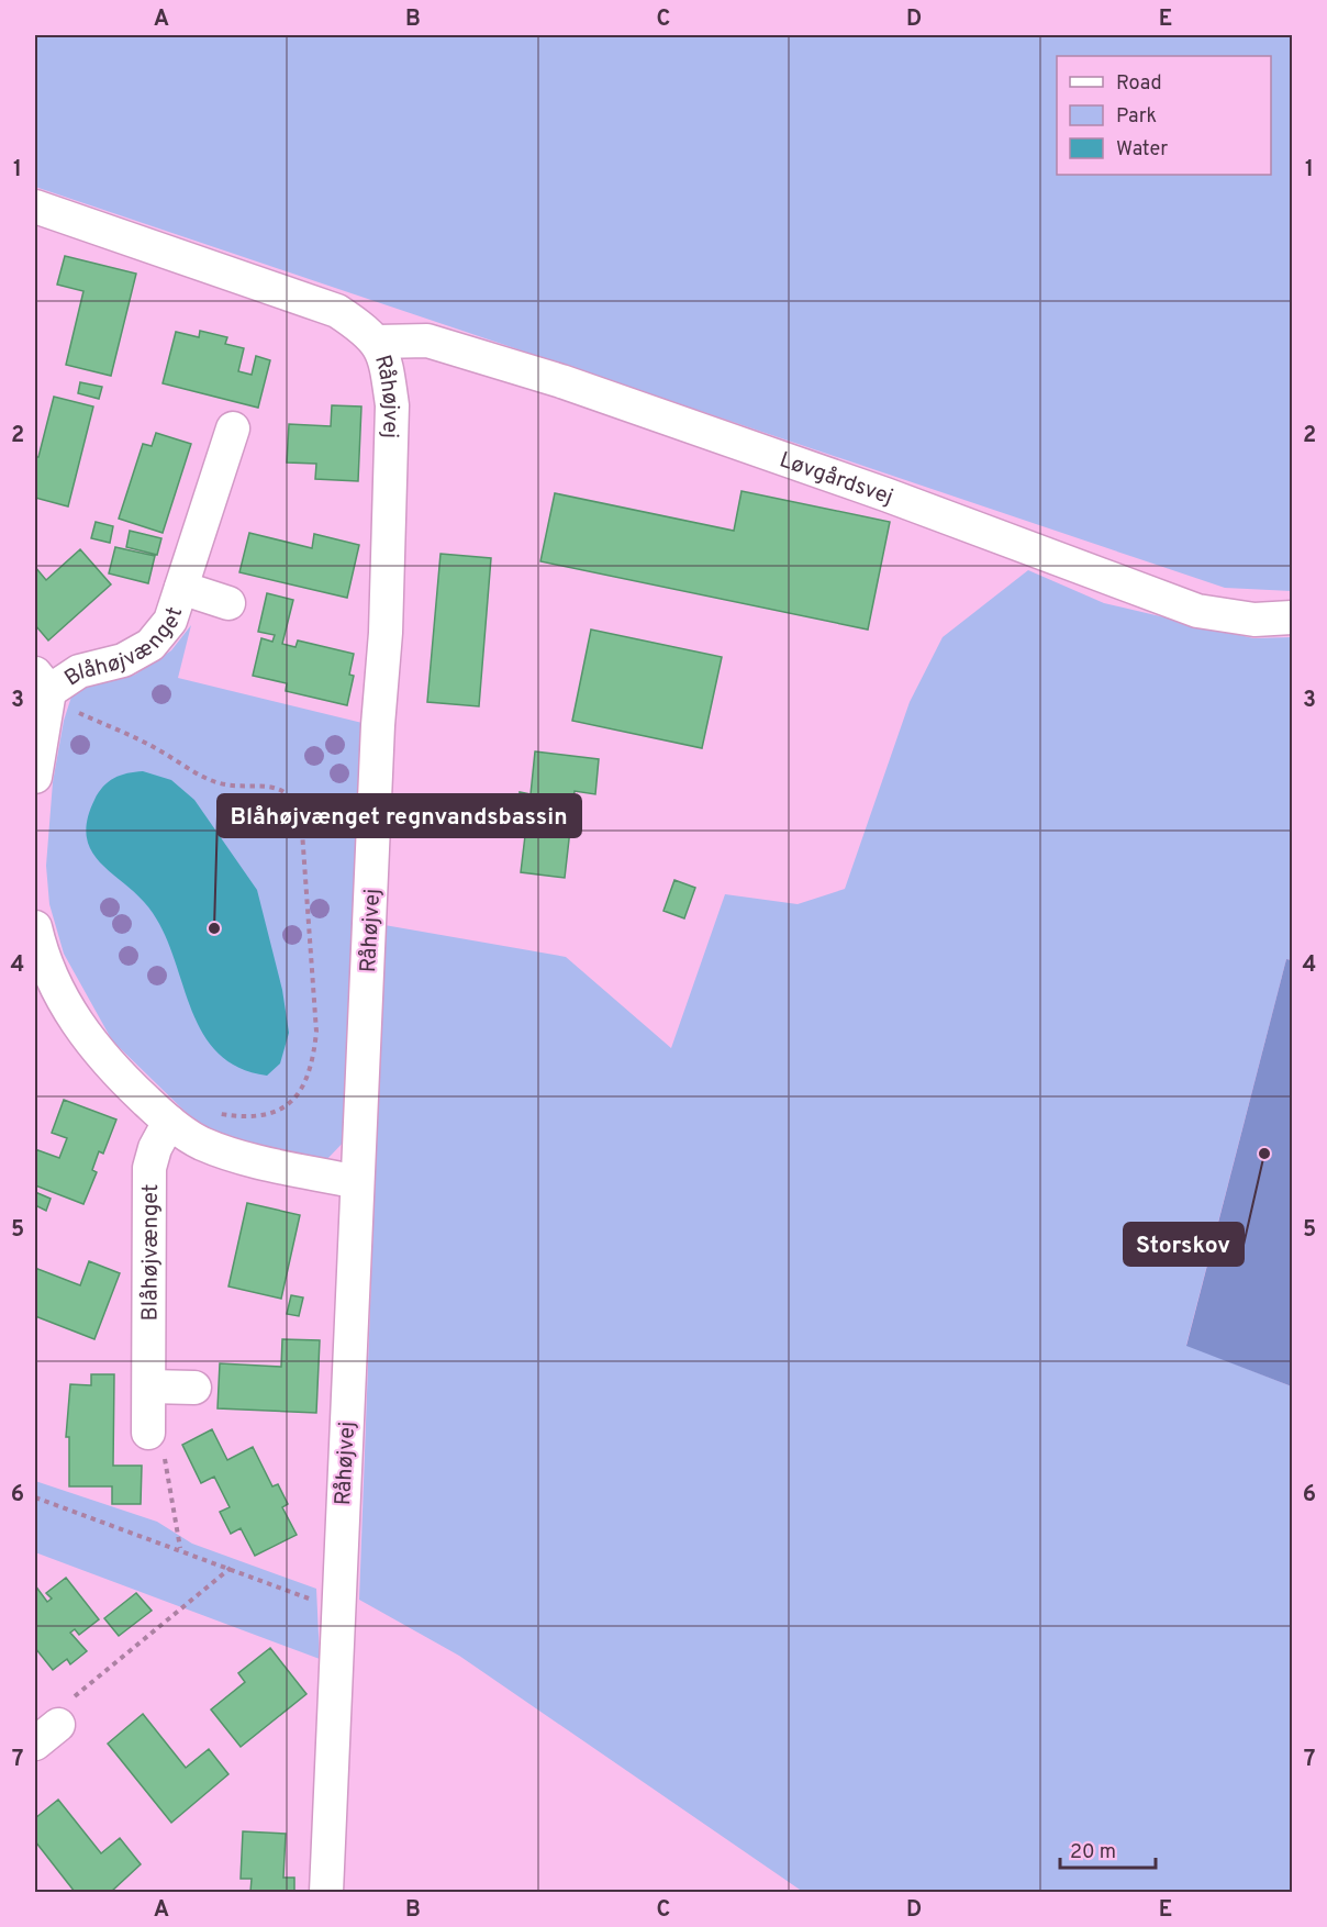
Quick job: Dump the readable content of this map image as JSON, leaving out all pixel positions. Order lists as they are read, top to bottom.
{
  "streets": {
    "street": ["Råhøjvej", "Løvgårdsvej", "Blåhøjvænget"]
  },
  "crossings": [
    ["Råhøjvej", "Løvgårdsvej"]
  ],
  "places": ["Blåhøjvænget regnvandsbassin", "Storskov"],
  "legend": ["Road", "Park", "Water"],
  "scale_bar": "20 m",
  "grid": {
    "columns": [
      "A",
      "B",
      "C",
      "D",
      "E"
    ],
    "rows": [
      "1",
      "2",
      "3",
      "4",
      "5",
      "6",
      "7"
    ]
  }
}
